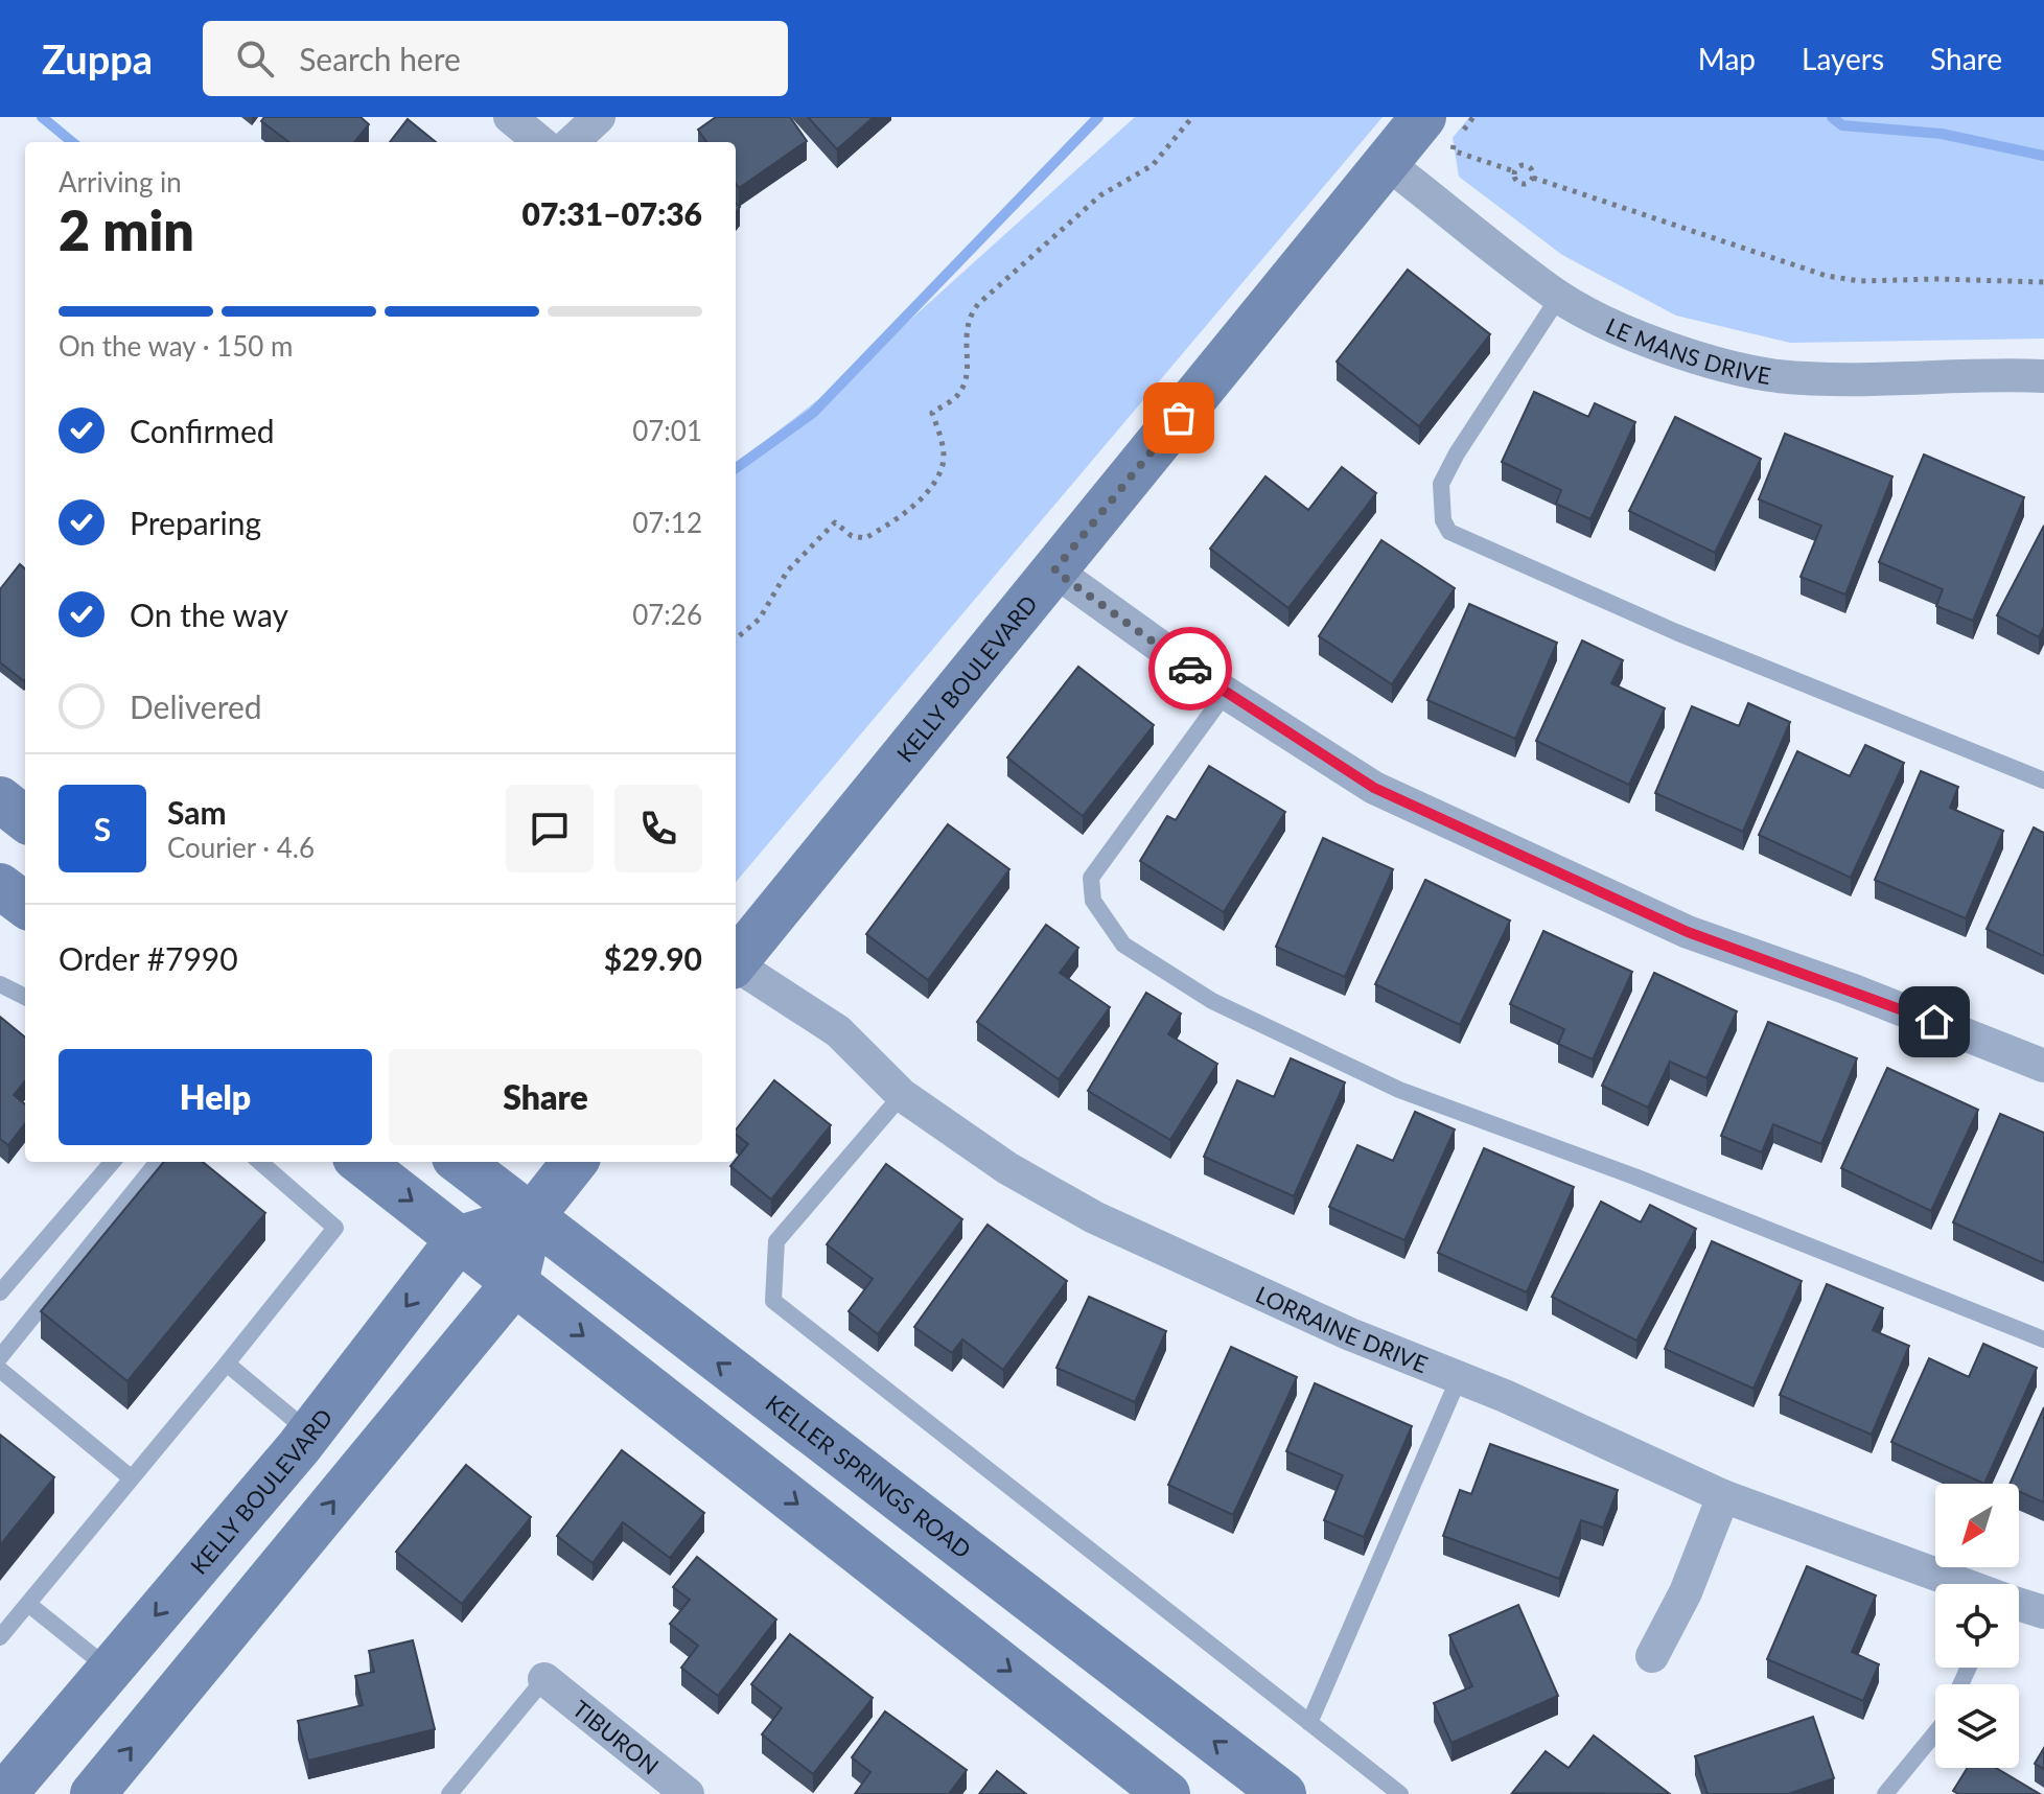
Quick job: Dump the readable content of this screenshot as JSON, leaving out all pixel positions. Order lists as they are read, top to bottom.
{
  "streets": {
    "main road": ["KELLY BOULEVARD", "KELLER SPRINGS ROAD"],
    "street": ["LE MANS DRIVE", "LORRAINE DRIVE", "TIBURON"]
  },
  "crossings": [
    ["LE MANS DRIVE", "KELLY BOULEVARD"]
  ],
  "north": "bottom left",
  "page": {
    "header": "Zuppa",
    "search": "Search here",
    "nav": ["Map", "Layers", "Share"],
    "heading": ["2 min", "Arriving in", "07:31–07:36"],
    "panel": [
      "Sam",
      "Courier · 4.6",
      "Order #7990",
      "$29.90"
    ],
    "bar": "On the way · 150 m",
    "list": [
      ["Confirmed", "07:01"],
      ["Preparing", "07:12"],
      ["On the way", "07:26"],
      "Delivered"
    ],
    "round": "S",
    "buttons": ["Help", "Share"]
  }
}
